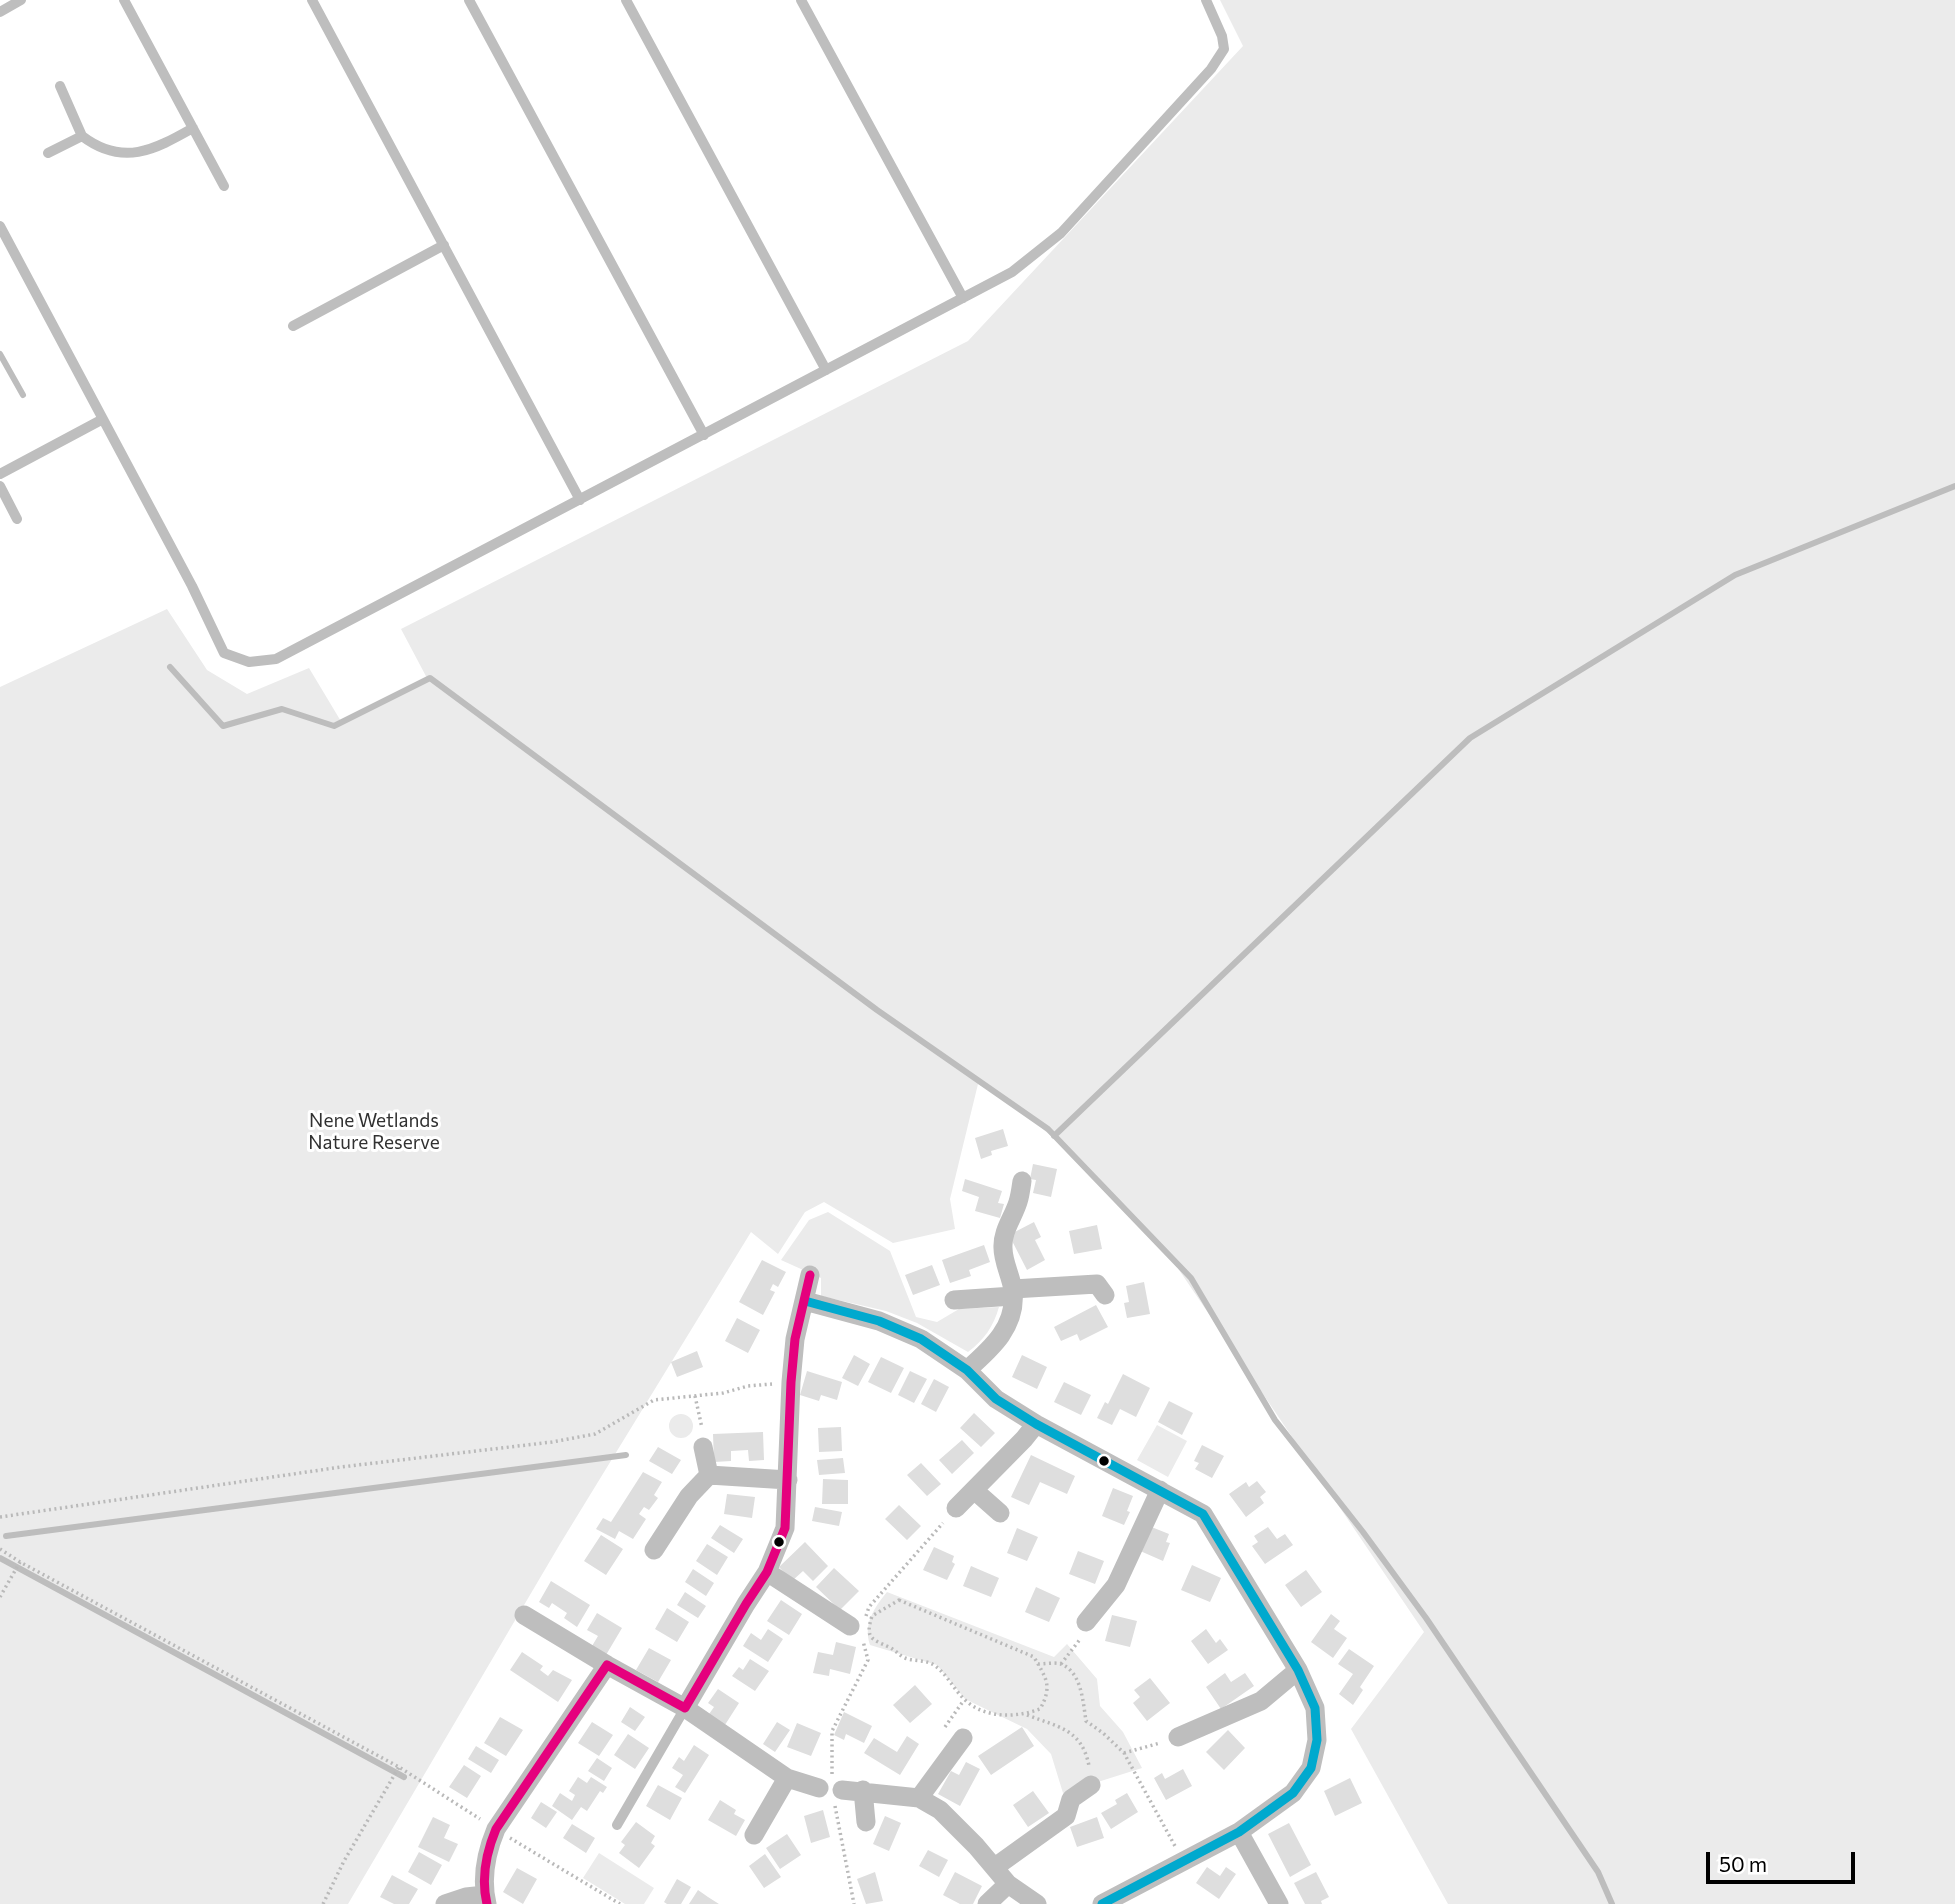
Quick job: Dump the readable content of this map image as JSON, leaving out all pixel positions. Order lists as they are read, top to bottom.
{
  "parks": ["Nene Wetlands Nature Reserve"],
  "scale_bar": "50 m"
}
